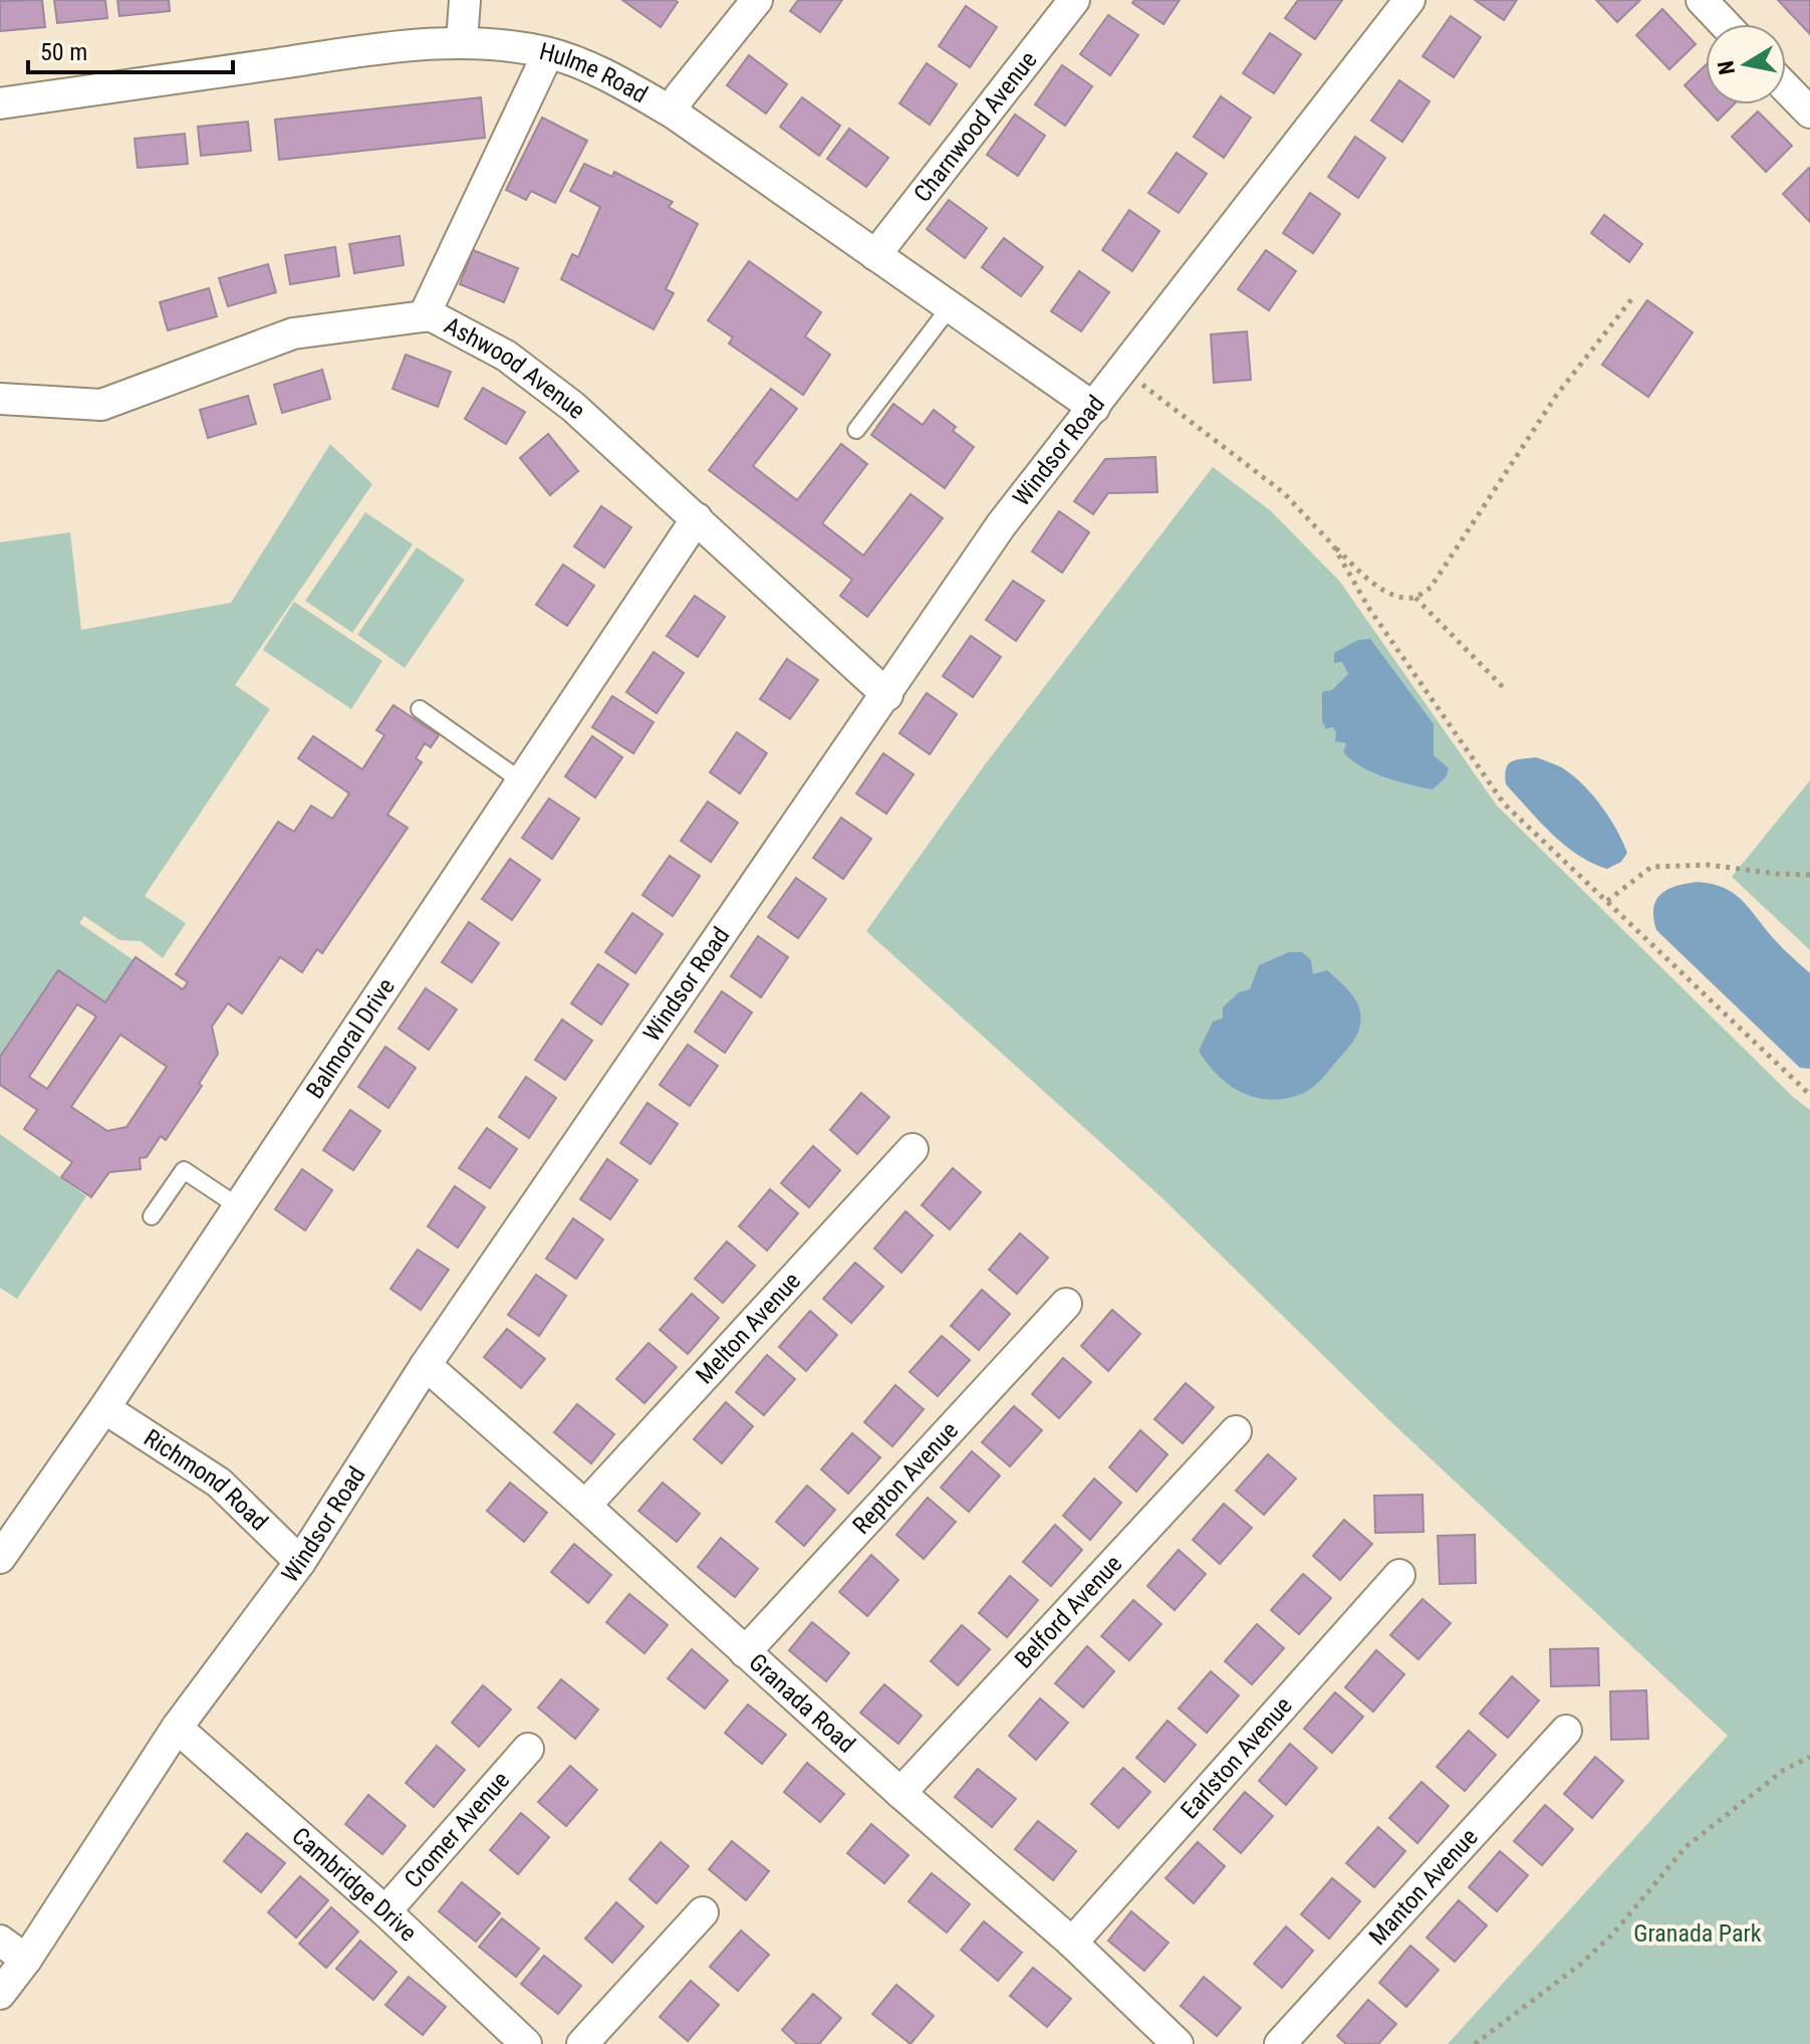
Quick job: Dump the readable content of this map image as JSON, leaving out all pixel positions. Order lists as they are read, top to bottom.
{
  "streets": {
    "street": [
      "Hulme Road",
      "Charnwood Avenue",
      "Ashwood Avenue",
      "Windsor Road",
      "Balmoral Drive",
      "Melton Avenue",
      "Repton Avenue",
      "Richmond Road",
      "Belford Avenue",
      "Granada Road",
      "Earlston Avenue",
      "Cromer Avenue",
      "Cambridge Drive",
      "Manton Avenue"
    ]
  },
  "crossings": [
    ["Hulme Road", "Charnwood Avenue"],
    ["Hulme Road", "Windsor Road"],
    ["Ashwood Avenue", "Windsor Road"],
    ["Ashwood Avenue", "Balmoral Drive"],
    ["Windsor Road", "Richmond Road"],
    ["Windsor Road", "Granada Road"],
    ["Windsor Road", "Cambridge Drive"],
    ["Balmoral Drive", "Richmond Road"],
    ["Melton Avenue", "Granada Road"],
    ["Repton Avenue", "Granada Road"],
    ["Belford Avenue", "Granada Road"],
    ["Granada Road", "Earlston Avenue"],
    ["Cromer Avenue", "Cambridge Drive"]
  ],
  "parks": ["Granada Park"],
  "scale_bar": "50 m",
  "north": "left"
}
